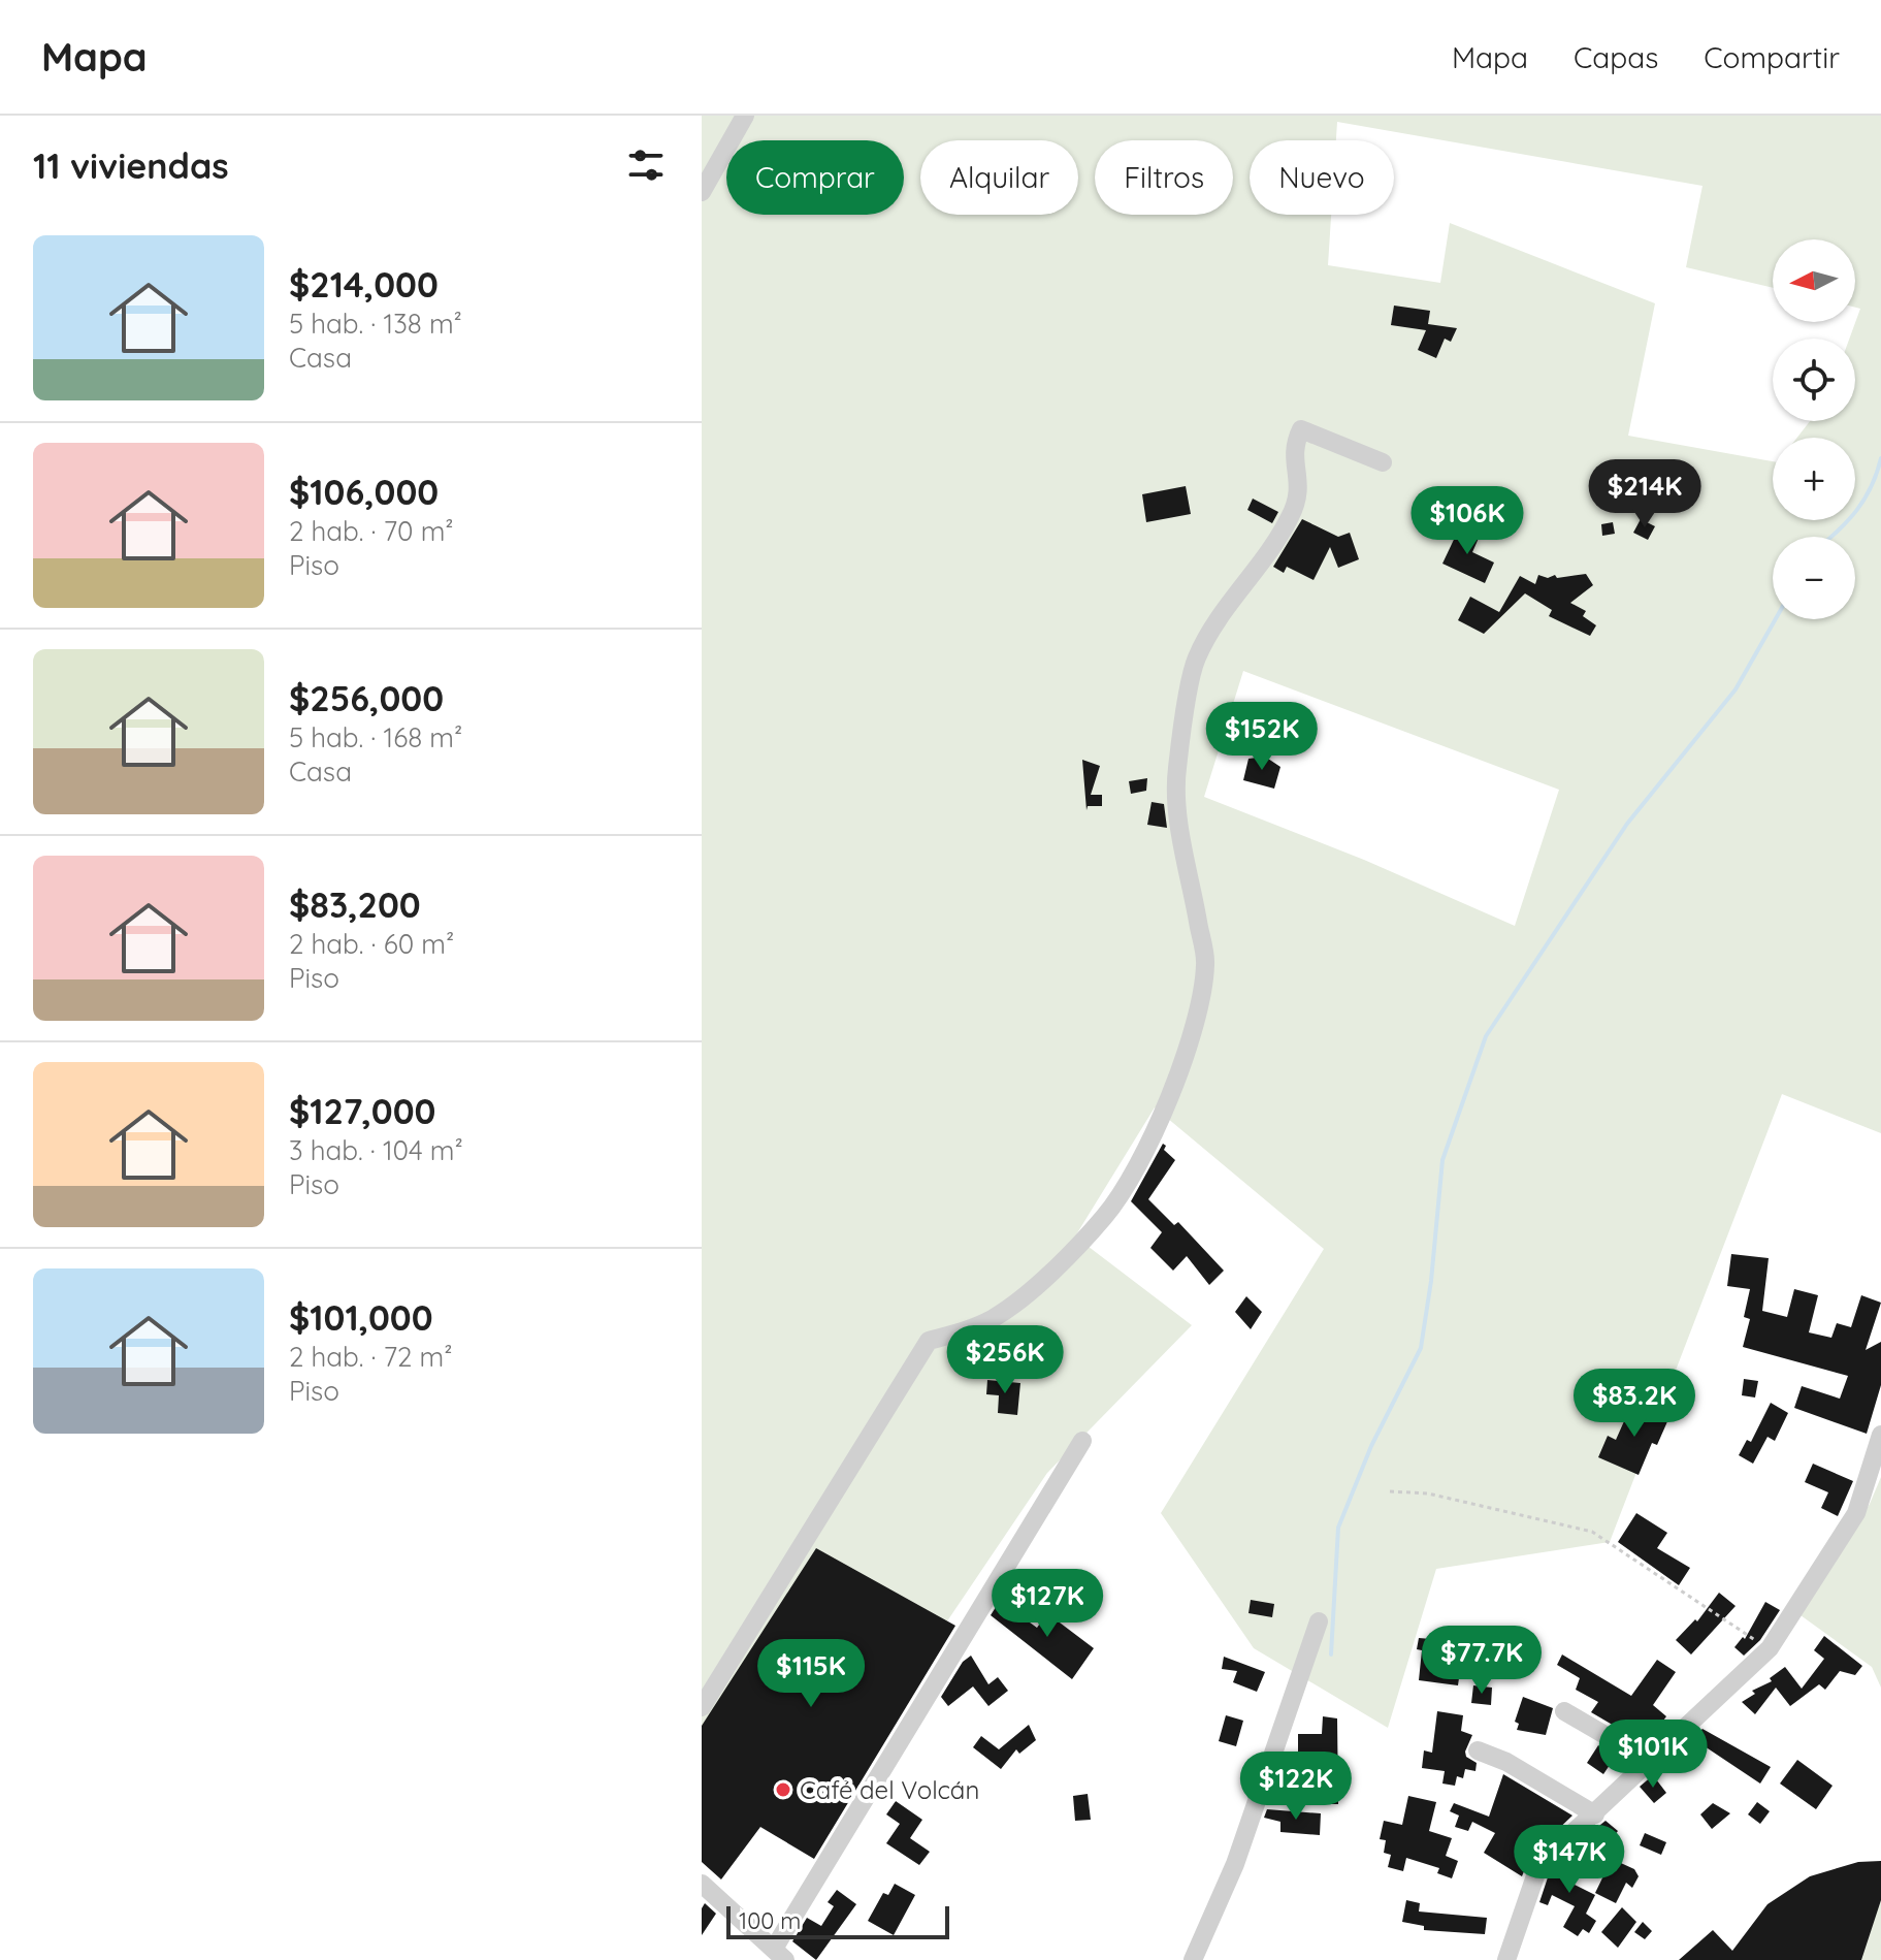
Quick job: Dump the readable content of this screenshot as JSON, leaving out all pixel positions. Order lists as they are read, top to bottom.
{
  "places": ["Café del Volcán"],
  "scale_bar": "100 m",
  "north": "left",
  "page": {
    "header": "Mapa",
    "nav": ["Mapa", "Capas", "Compartir"],
    "heading": "11 viviendas",
    "chip": [
      "Comprar",
      "Alquilar",
      "Filtros",
      "Nuevo"
    ],
    "list": [
      {
        "name": "$214,000",
        "note": "5 hab. · 138 m² · Casa"
      },
      {
        "name": "$106,000",
        "note": "2 hab. · 70 m² · Piso"
      },
      {
        "name": "$256,000",
        "note": "5 hab. · 168 m² · Casa"
      },
      {
        "name": "$83,200",
        "note": "2 hab. · 60 m² · Piso"
      },
      {
        "name": "$127,000",
        "note": "3 hab. · 104 m² · Piso"
      },
      {
        "name": "$101,000",
        "note": "2 hab. · 72 m² · Piso"
      }
    ],
    "map_buttons": ["+", "−"],
    "price": [
      "$214K",
      "$106K",
      "$152K",
      "$256K",
      "$83.2K",
      "$127K",
      "$77.7K",
      "$115K",
      "$101K",
      "$122K",
      "$147K"
    ],
    "scale": "100 m"
  }
}
